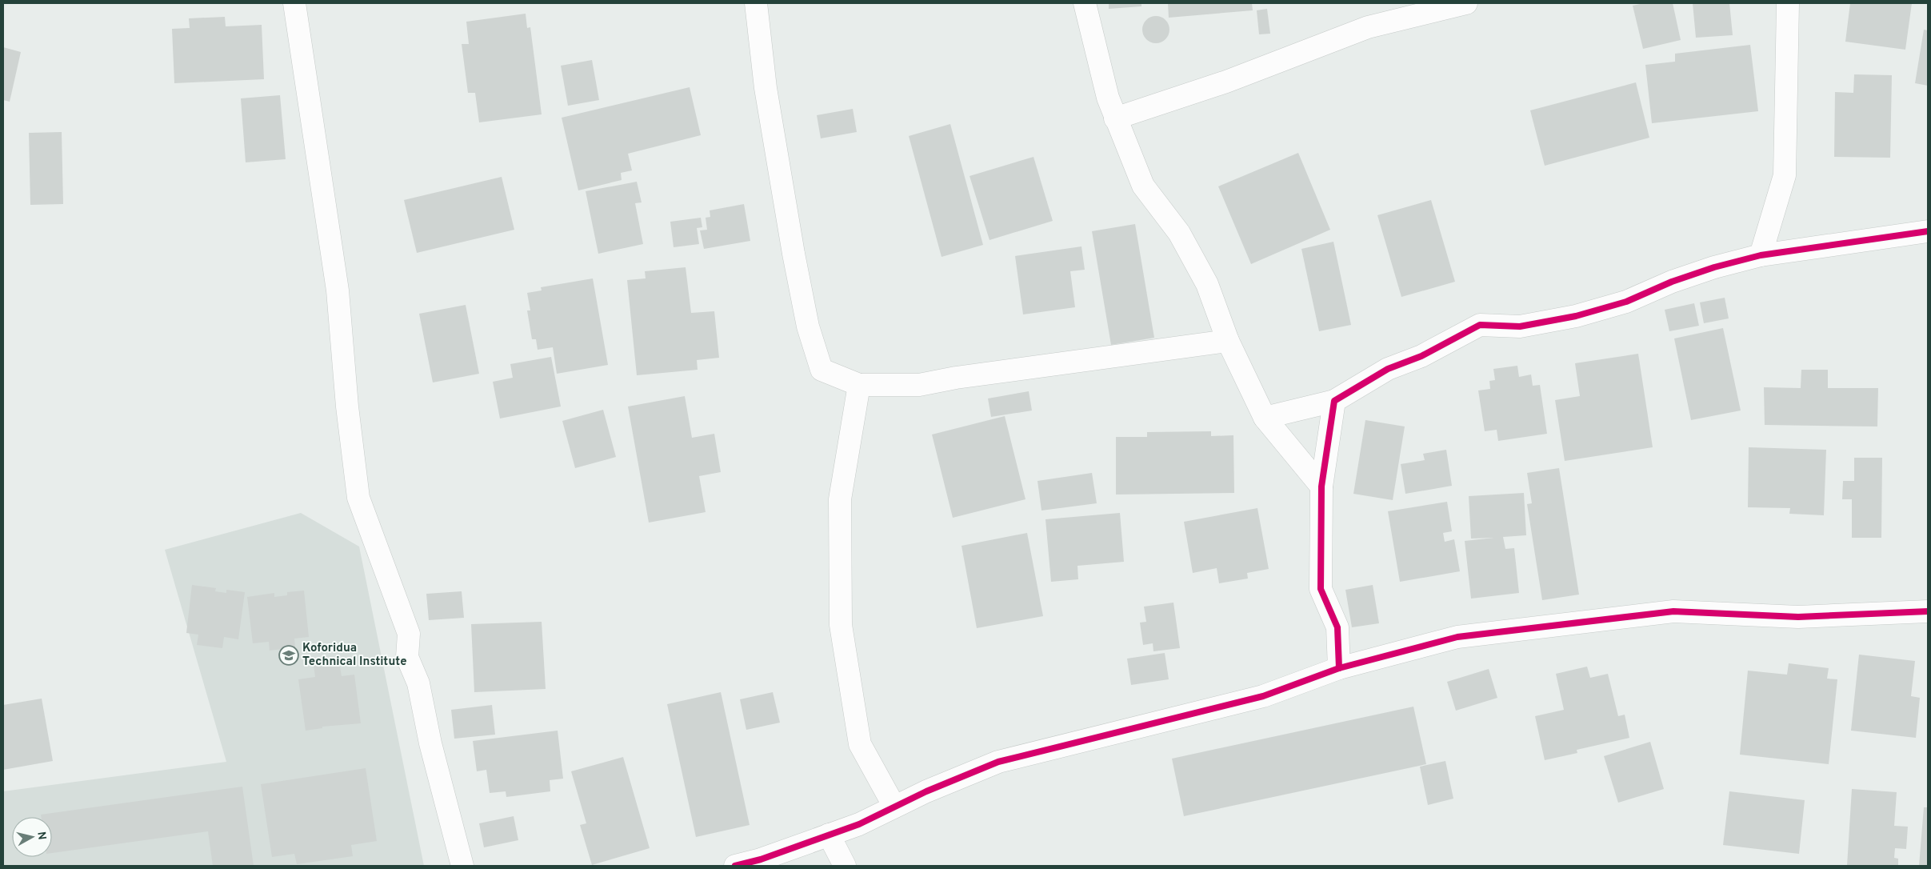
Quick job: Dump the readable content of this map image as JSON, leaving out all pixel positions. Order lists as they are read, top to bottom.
{
  "places": {
    "school or university": ["Koforidua Technical Institute"]
  },
  "north": "right"
}
